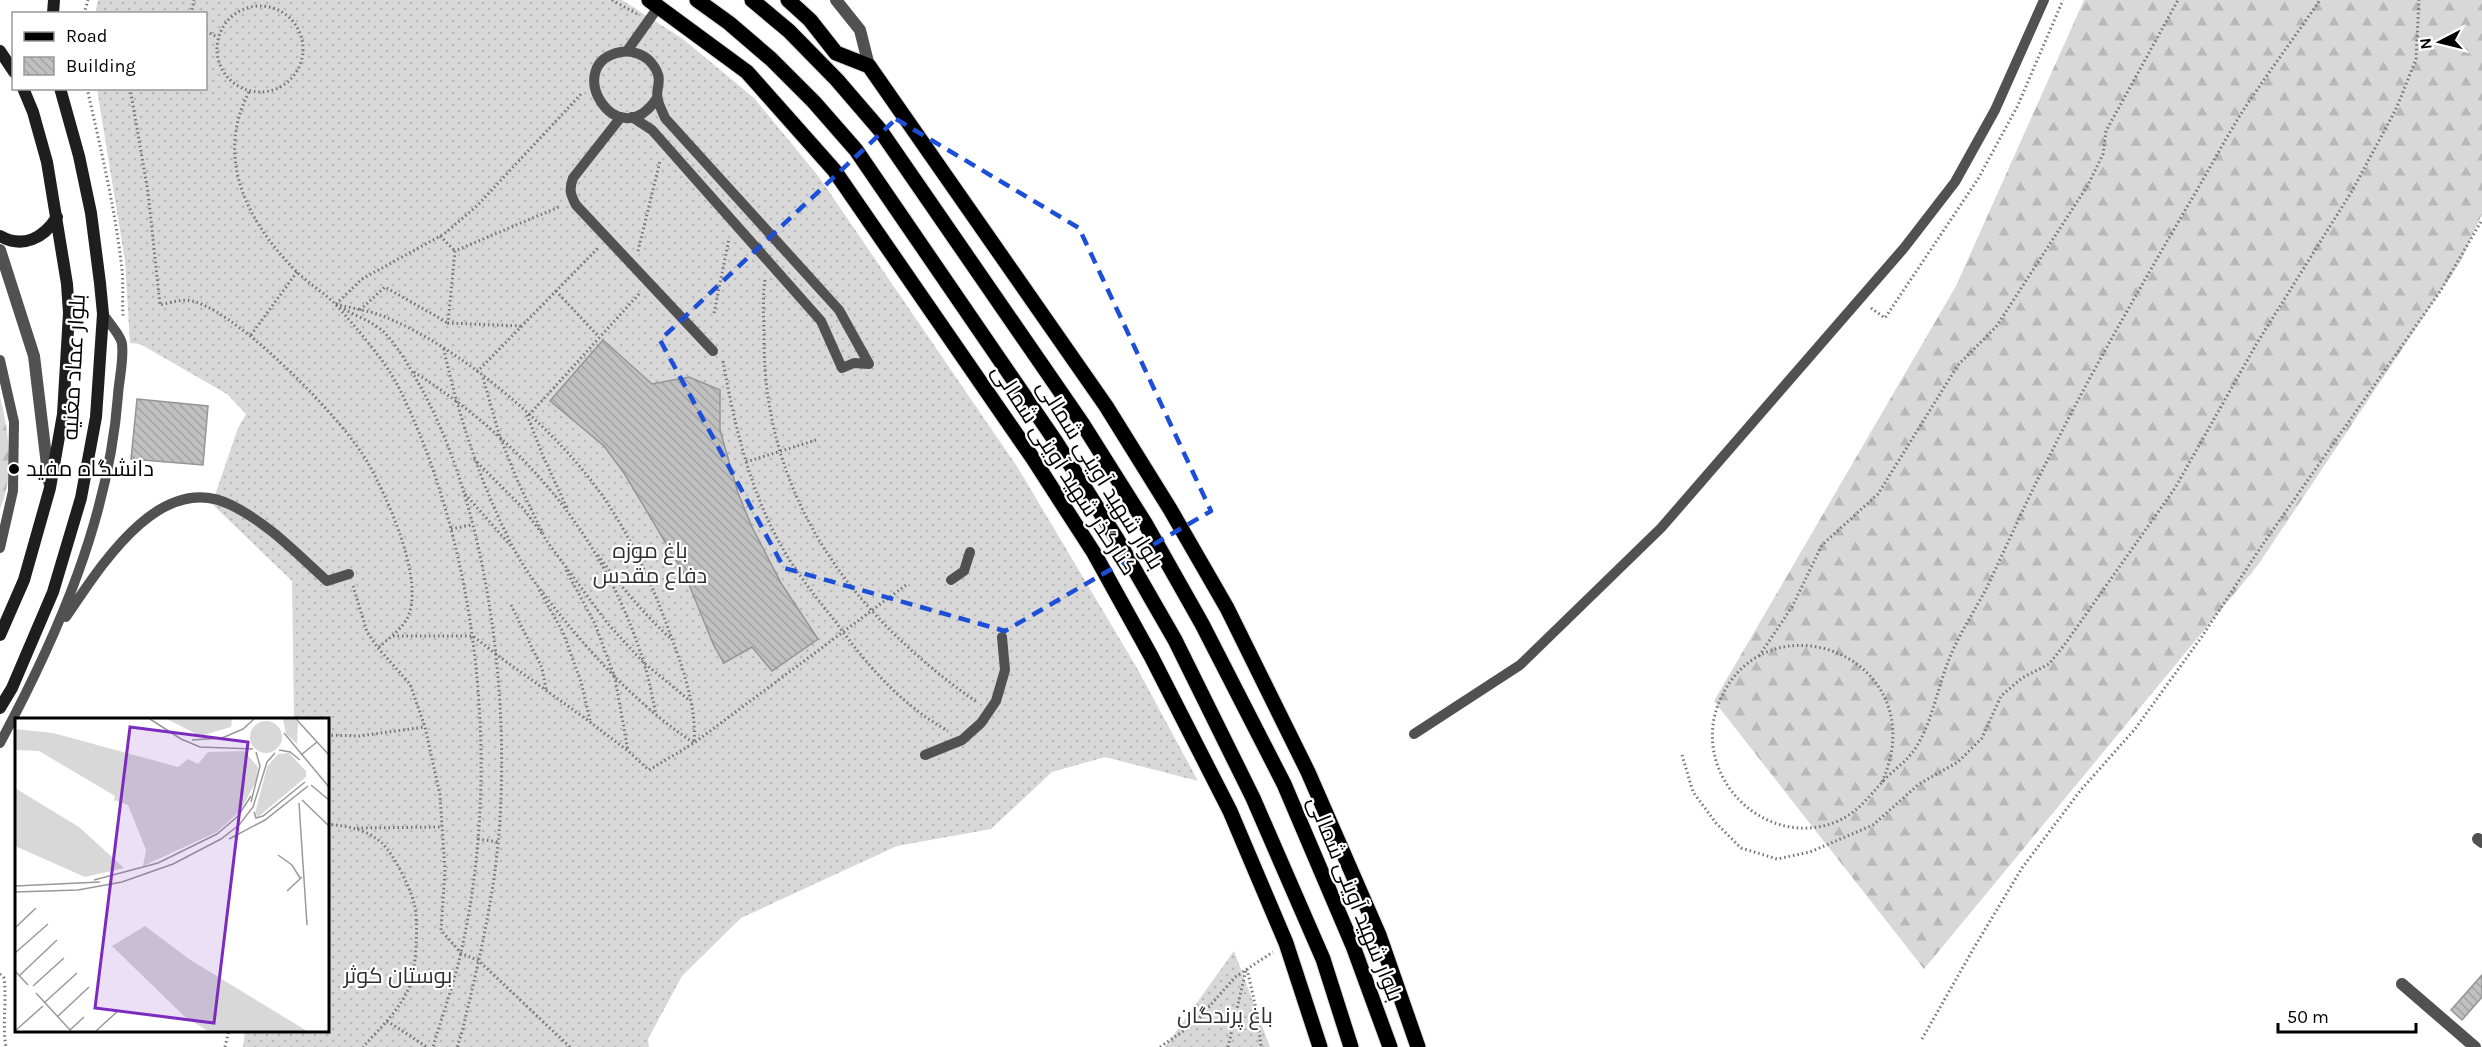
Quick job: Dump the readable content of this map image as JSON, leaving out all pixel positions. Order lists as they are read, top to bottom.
{
  "streets": {
    "main road": ["بلوار عماد مغنیه", "کنارگذر شهید آوینی شمالی", "بلوار شهید آوینی شمالی"]
  },
  "parks": ["باغ موزه دفاع مقدس", "بوستان کوثر", "باغ پرندگان"],
  "places": ["دانشگاه مفید"],
  "legend": ["Road", "Building"],
  "scale_bar": "50 m",
  "north": "left"
}
